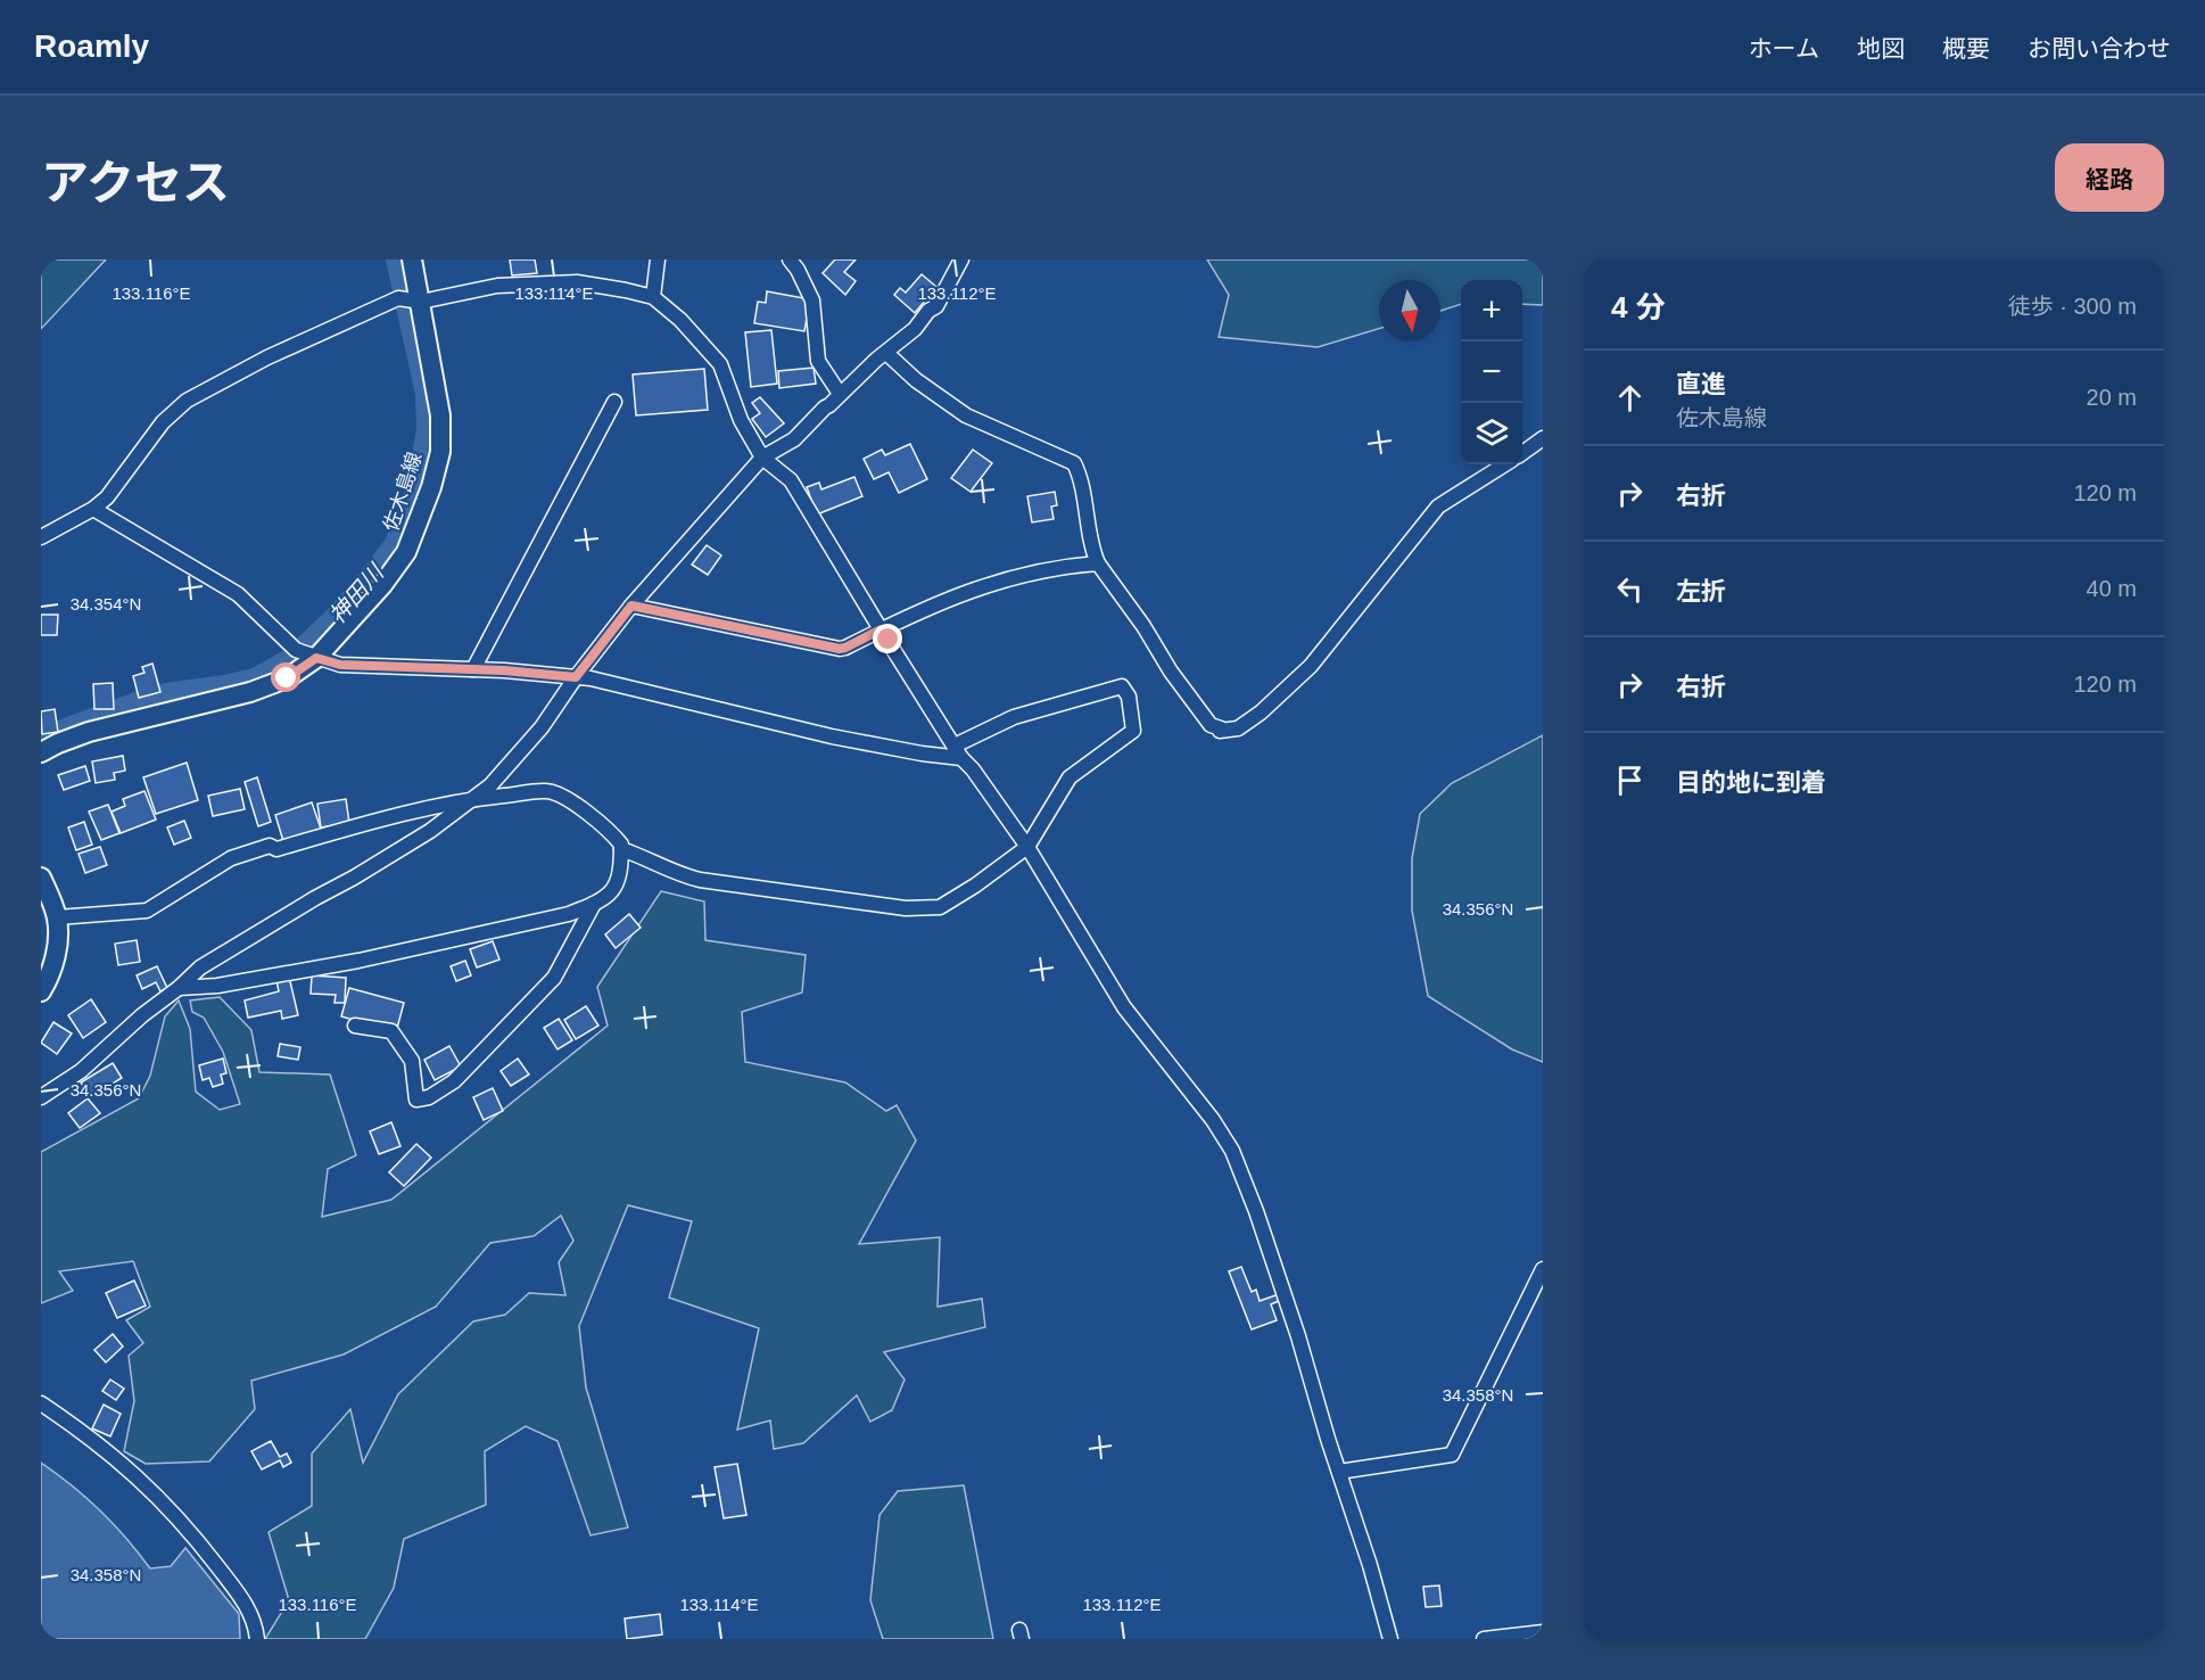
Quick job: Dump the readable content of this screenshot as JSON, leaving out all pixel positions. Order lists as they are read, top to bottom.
{
  "streets": {
    "main road": ["佐木島線"]
  },
  "water": ["神田川"],
  "north": "bottom",
  "page": {
    "header": "Roamly",
    "nav": [
      "ホーム",
      "地図",
      "概要",
      "お問い合わせ"
    ],
    "title": "アクセス",
    "buttons": "経路",
    "heading": ["4 分", "徒歩 · 300 m"],
    "map_buttons": ["+", "−"],
    "list": [
      ["直進", "佐木島線", "20 m"],
      ["右折", "120 m"],
      ["左折", "40 m"],
      ["右折", "120 m"],
      "目的地に到着"
    ]
  },
  "coordinates": [
    "133.116°E",
    "133.114°E",
    "133.112°E",
    "34.354°N",
    "34.356°N",
    "34.358°N"
  ]
}
